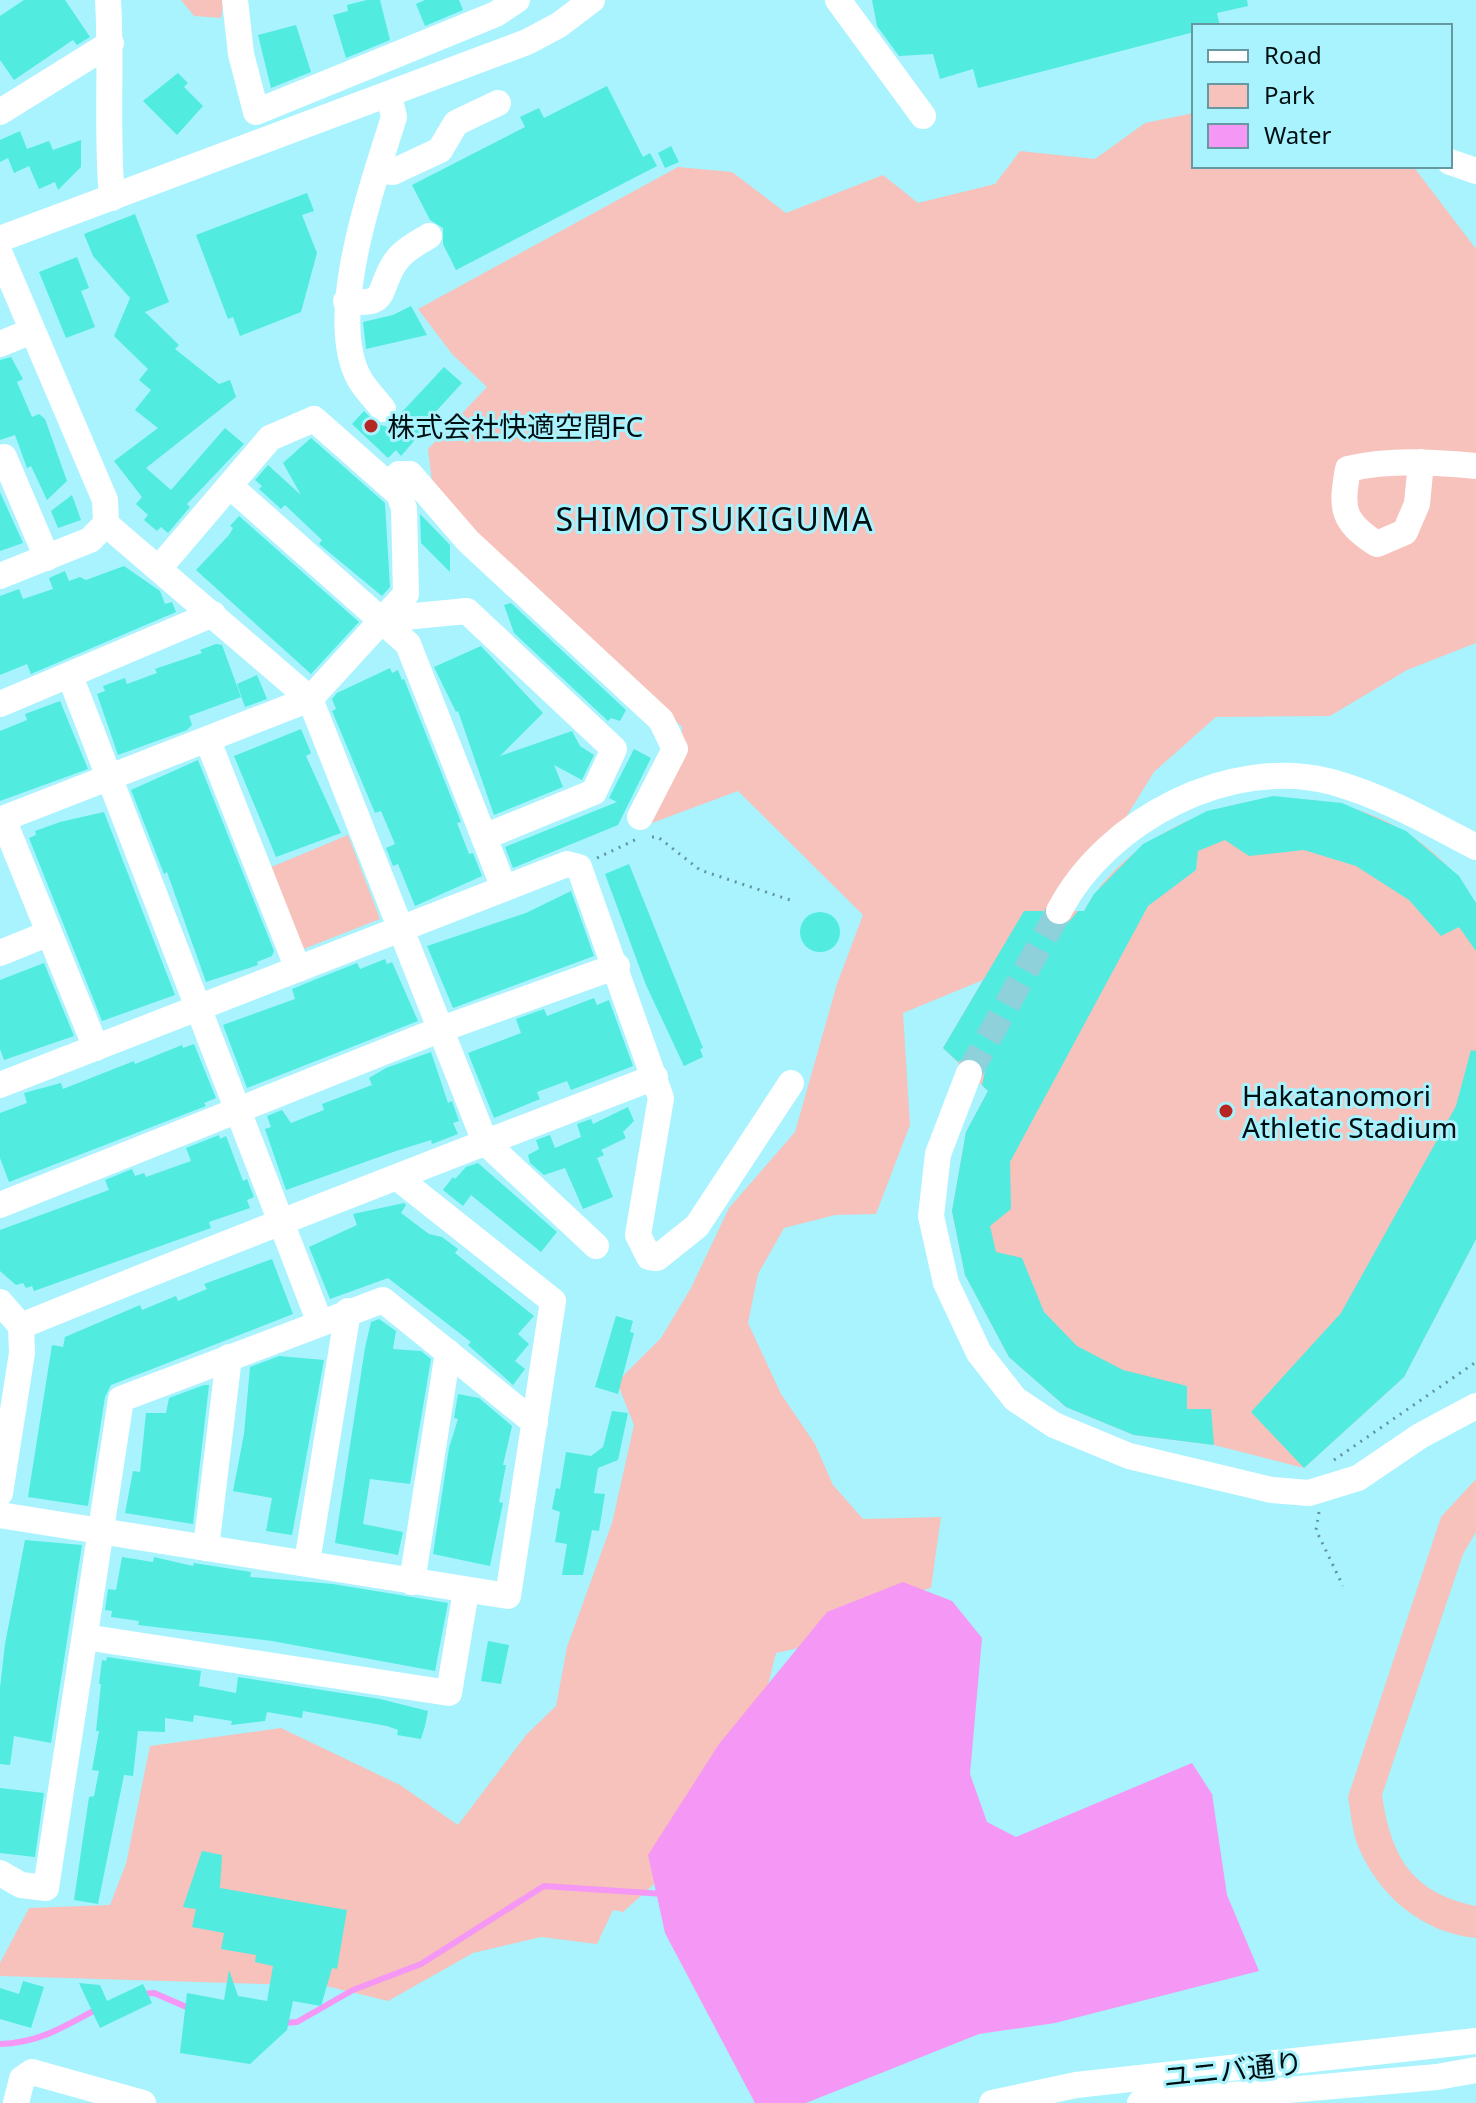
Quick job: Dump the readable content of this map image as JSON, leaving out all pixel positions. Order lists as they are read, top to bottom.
{
  "streets": {
    "street": ["ユニバ通り"]
  },
  "districts": ["SHIMOTSUKIGUMA"],
  "places": ["株式会社快適空間FC", "Hakatanomori Athletic Stadium"],
  "legend": ["Road", "Park", "Water"]
}
